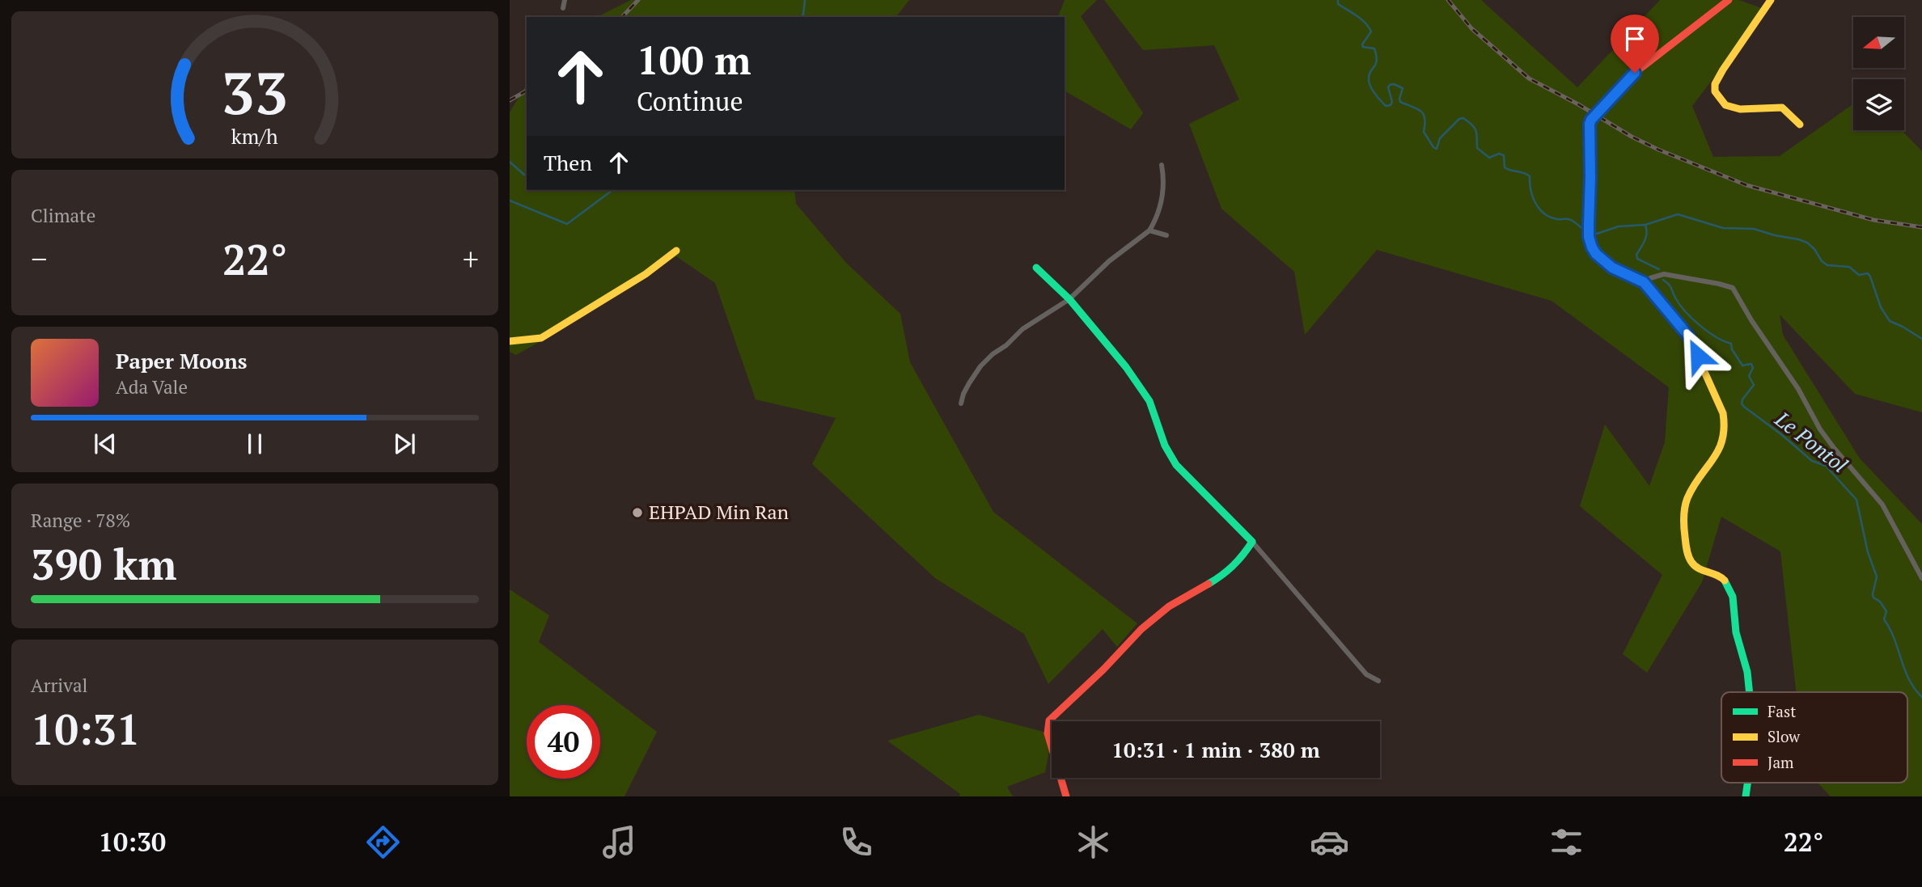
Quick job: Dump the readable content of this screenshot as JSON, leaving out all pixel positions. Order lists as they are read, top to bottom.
{
  "water": ["Le Pontol"],
  "places": ["EHPAD Min Ran"],
  "legend": ["Fast", "Slow", "Jam"],
  "north": "left",
  "page": {
    "turn": ["100 m", "Continue"],
    "then": "Then",
    "tile": [
      "Climate",
      ["Range · 78%", "390 km"],
      ["Arrival", "10:31"]
    ],
    "heat": ["−", "22°", "+"],
    "song": ["Paper Moons", "Ada Vale"],
    "limit": "40",
    "trip": "10:31 · 1 min · 380 m",
    "tabs": ["10:30", "22°"],
    "gauge": ["33", "km/h"]
  }
}
